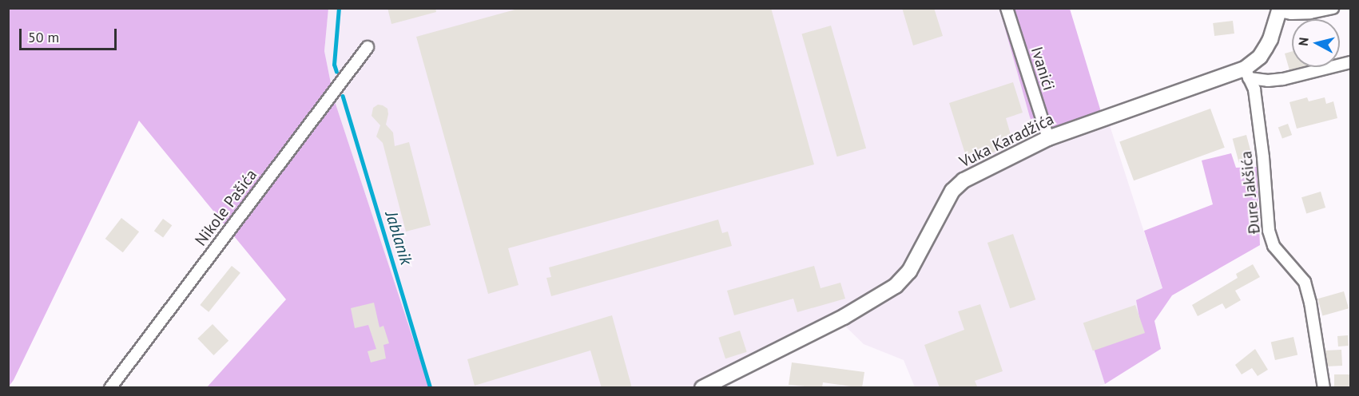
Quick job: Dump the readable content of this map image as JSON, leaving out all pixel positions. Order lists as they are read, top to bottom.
{
  "streets": {
    "street": [
      "Ivanići",
      "Vuka Karadžića",
      "Đure Jakšića",
      "Nikole Pašića"
    ]
  },
  "crossings": [
    ["Ivanići", "Vuka Karadžića"],
    ["Vuka Karadžića", "Đure Jakšića"]
  ],
  "water": ["Jablanik"],
  "scale_bar": "50 m",
  "north": "left"
}
